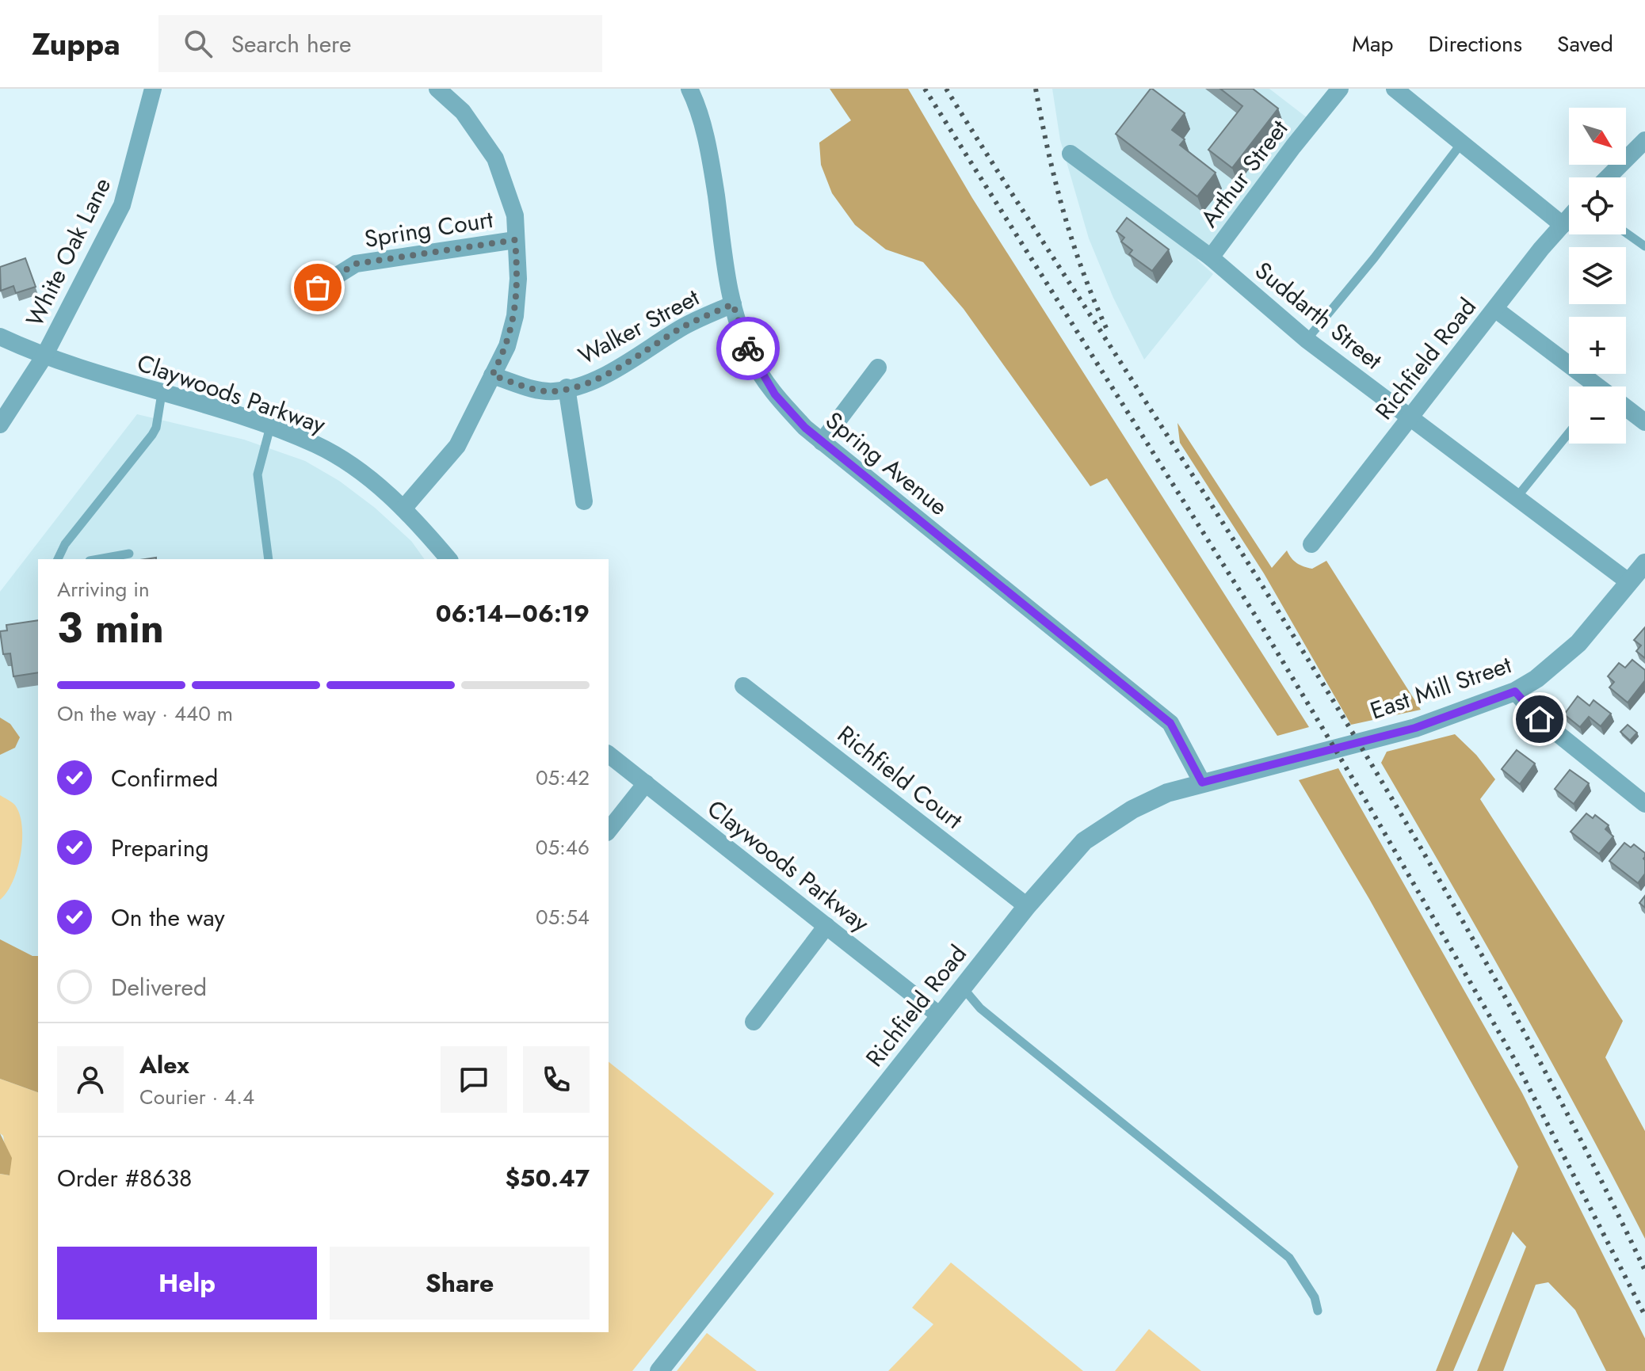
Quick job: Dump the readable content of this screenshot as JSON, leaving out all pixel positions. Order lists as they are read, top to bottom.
{
  "streets": {
    "street": [
      "Arthur Street",
      "Spring Court",
      "White Oak Lane",
      "Suddarth Street",
      "Walker Street",
      "Richfield Road",
      "Claywoods Parkway",
      "Spring Avenue",
      "East Mill Street",
      "Richfield Court"
    ]
  },
  "crossings": [
    ["Arthur Street", "Suddarth Street"],
    ["White Oak Lane", "Claywoods Parkway"],
    ["Suddarth Street", "Richfield Road"],
    ["Suddarth Street", "East Mill Street"],
    ["Walker Street", "Spring Avenue"],
    ["Richfield Road", "Claywoods Parkway"],
    ["Richfield Road", "Spring Avenue"],
    ["Richfield Road", "East Mill Street"],
    ["Richfield Road", "Richfield Court"]
  ],
  "north": "bottom right",
  "page": {
    "header": "Zuppa",
    "search": "Search here",
    "nav": ["Map", "Directions", "Saved"],
    "map_buttons": ["+", "−"],
    "heading": ["3 min", "Arriving in", "06:14–06:19"],
    "panel": [
      "Alex",
      "Courier · 4.4",
      "Order #8638",
      "$50.47"
    ],
    "bar": "On the way · 440 m",
    "list": [
      ["Confirmed", "05:42"],
      ["Preparing", "05:46"],
      ["On the way", "05:54"],
      "Delivered"
    ],
    "buttons": ["Help", "Share"]
  }
}
